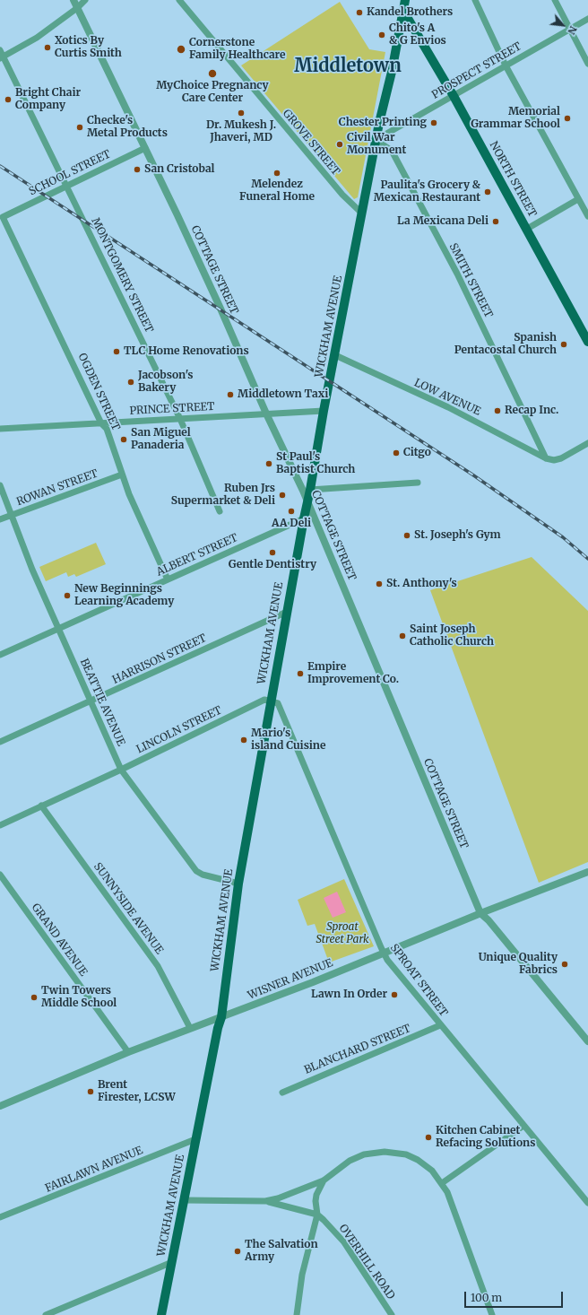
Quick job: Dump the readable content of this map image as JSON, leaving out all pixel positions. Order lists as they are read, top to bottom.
{
  "streets": {
    "main road": ["NORTH STREET", "WICKHAM AVENUE"],
    "street": [
      "PROSPECT STREET",
      "GROVE STREET",
      "SCHOOL STREET",
      "COTTAGE STREET",
      "MONTGOMERY STREET",
      "SMITH STREET",
      "OGDEN STREET",
      "LOW AVENUE",
      "PRINCE STREET",
      "ROWAN STREET",
      "ALBERT STREET",
      "HARRISON STREET",
      "BEATTIE AVENUE",
      "LINCOLN STREET",
      "SUNNYSIDE AVENUE",
      "GRAND AVENUE",
      "WISNER AVENUE",
      "SPROAT STREET",
      "BLANCHARD STREET",
      "FAIRLAWN AVENUE",
      "OVERHILL ROAD"
    ]
  },
  "crossings": [
    ["PROSPECT STREET", "NORTH STREET"],
    ["PROSPECT STREET", "SMITH STREET"],
    ["PROSPECT STREET", "WICKHAM AVENUE"],
    ["GROVE STREET", "WICKHAM AVENUE"],
    ["SCHOOL STREET", "COTTAGE STREET"],
    ["SCHOOL STREET", "MONTGOMERY STREET"],
    ["SCHOOL STREET", "OGDEN STREET"],
    ["NORTH STREET", "WICKHAM AVENUE"],
    ["COTTAGE STREET", "WICKHAM AVENUE"],
    ["COTTAGE STREET", "PRINCE STREET"],
    ["COTTAGE STREET", "WISNER AVENUE"],
    ["MONTGOMERY STREET", "PRINCE STREET"],
    ["SMITH STREET", "WICKHAM AVENUE"],
    ["SMITH STREET", "LOW AVENUE"],
    ["WICKHAM AVENUE", "LOW AVENUE"],
    ["WICKHAM AVENUE", "PRINCE STREET"],
    ["WICKHAM AVENUE", "ALBERT STREET"],
    ["WICKHAM AVENUE", "HARRISON STREET"],
    ["WICKHAM AVENUE", "BEATTIE AVENUE"],
    ["WICKHAM AVENUE", "LINCOLN STREET"],
    ["WICKHAM AVENUE", "WISNER AVENUE"],
    ["WICKHAM AVENUE", "SPROAT STREET"],
    ["WICKHAM AVENUE", "FAIRLAWN AVENUE"],
    ["OGDEN STREET", "PRINCE STREET"],
    ["OGDEN STREET", "ROWAN STREET"],
    ["OGDEN STREET", "ALBERT STREET"],
    ["ROWAN STREET", "BEATTIE AVENUE"],
    ["ALBERT STREET", "BEATTIE AVENUE"],
    ["HARRISON STREET", "BEATTIE AVENUE"],
    ["BEATTIE AVENUE", "LINCOLN STREET"],
    ["LINCOLN STREET", "SUNNYSIDE AVENUE"],
    ["LINCOLN STREET", "SPROAT STREET"],
    ["SUNNYSIDE AVENUE", "WISNER AVENUE"],
    ["GRAND AVENUE", "WISNER AVENUE"],
    ["WISNER AVENUE", "SPROAT STREET"],
    ["SPROAT STREET", "BLANCHARD STREET"]
  ],
  "districts": ["Middletown"],
  "parks": ["Sproat Street Park"],
  "places": [
    "Kandel Brothers",
    "Chito's A & G Envios",
    "Xotics By Curtis Smith",
    "Cornerstone Family Healthcare",
    "MyChoice Pregnancy Care Center",
    "Bright Chair Company",
    "Dr. Mukesh J. Jhaveri, MD",
    "Memorial Grammar School",
    "Chester Printing",
    "Checke's Metal Products",
    "Civil War Monument",
    "San Cristobal",
    "Melendez Funeral Home",
    "Paulita's Grocery & Mexican Restaurant",
    "La Mexicana Deli",
    "Spanish Pentacostal Church",
    "TLC Home Renovations",
    "Jacobson's Bakery",
    "Middletown Taxi",
    "Recap Inc.",
    "San Miguel Panaderia",
    "Citgo",
    "St Paul's Baptist Church",
    "Ruben Jrs Supermarket & Deli",
    "AA Deli",
    "St. Joseph's Gym",
    "Gentle Dentistry",
    "St. Anthony's",
    "New Beginnings Learning Academy",
    "Saint Joseph Catholic Church",
    "Empire Improvement Co.",
    "Mario's island Cuisine",
    "Unique Quality Fabrics",
    "Lawn In Order",
    "Twin Towers Middle School",
    "Brent Firester, LCSW",
    "Kitchen Cabinet Refacing Solutions",
    "The Salvation Army"
  ],
  "scale_bar": "100 m",
  "north": "bottom right"
}
